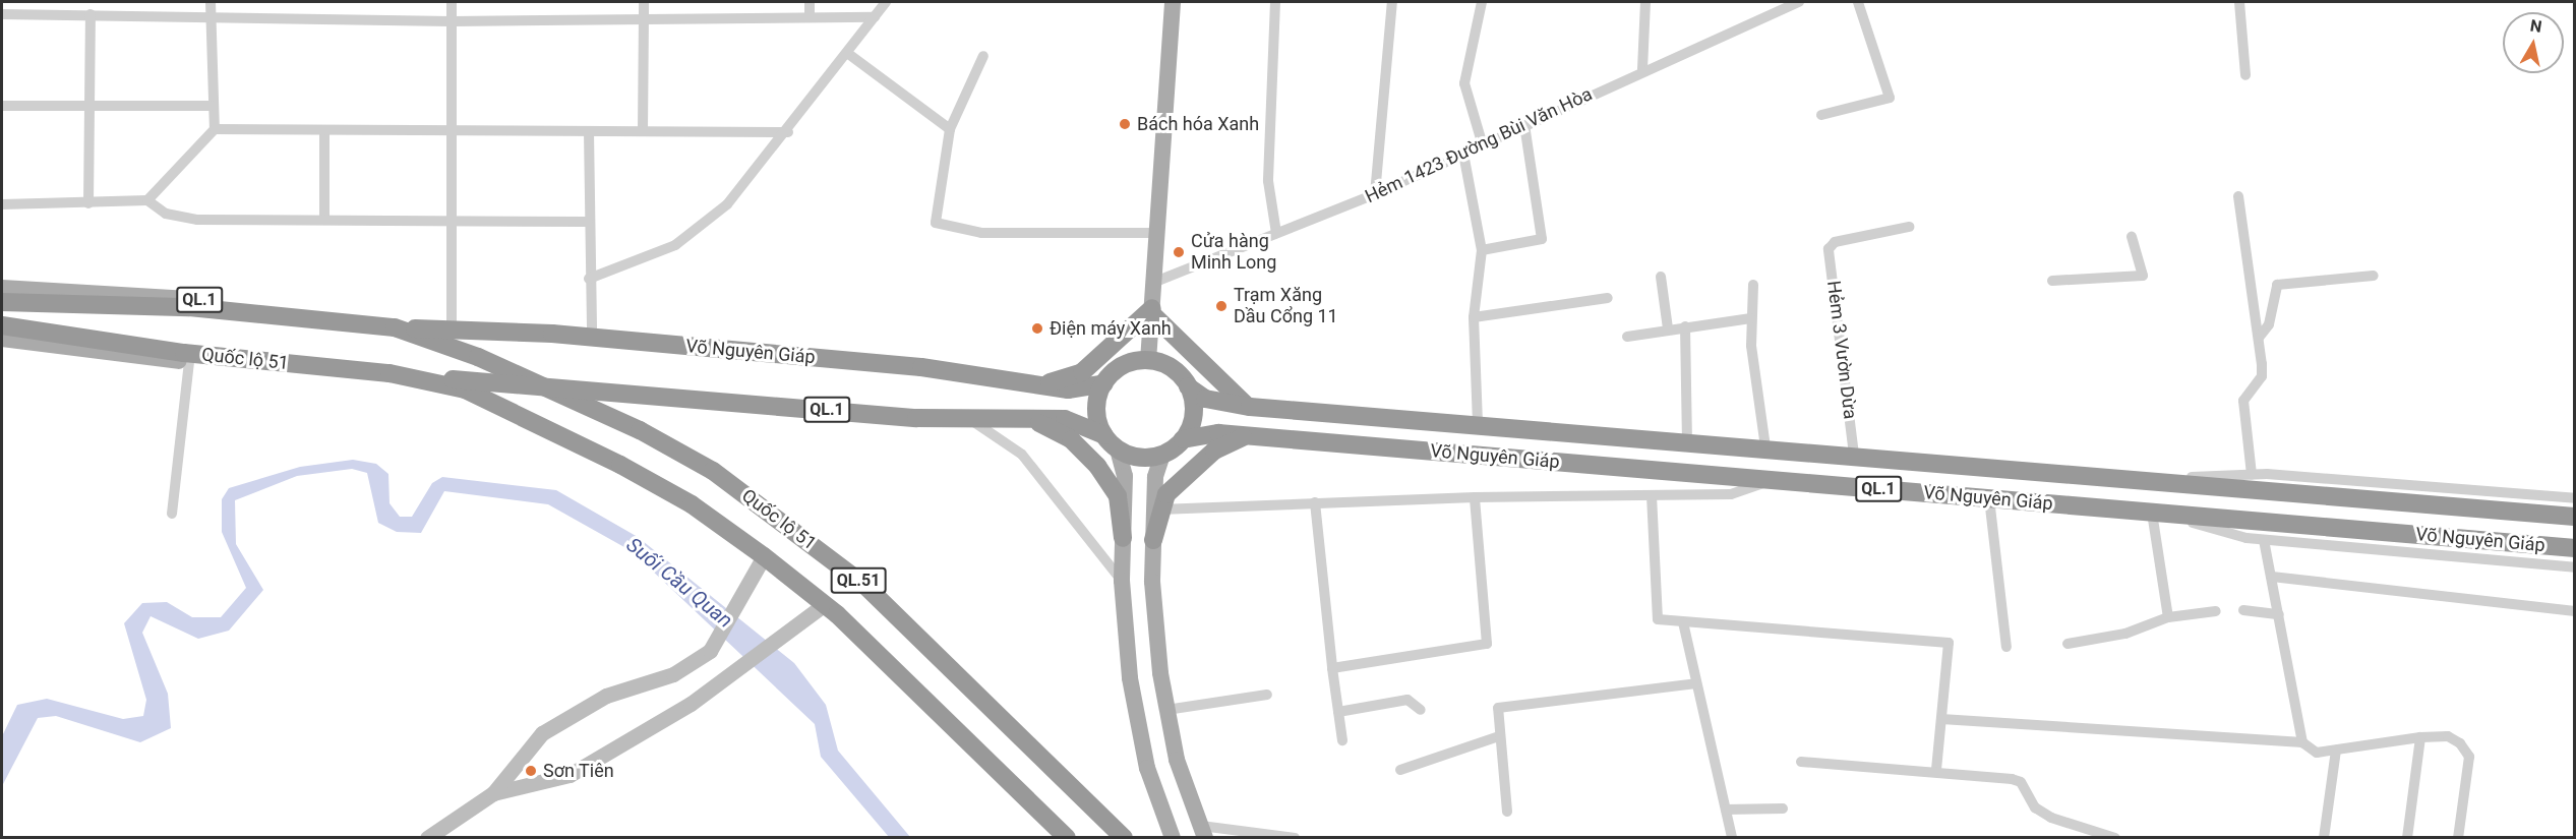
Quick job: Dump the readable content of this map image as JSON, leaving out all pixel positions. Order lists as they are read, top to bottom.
{
  "streets": {
    "highway": [
      "QL.1",
      "Võ Nguyên Giáp",
      "Quốc lộ 51",
      "QL.51"
    ],
    "street": ["Hẻm 1423 Đường Bùi Văn Hòa", "Hẻm 3 Vườn Dừa"]
  },
  "crossings": [
    ["QL.1", "Võ Nguyên Giáp"],
    ["QL.1", "Quốc lộ 51"],
    ["Hẻm 3 Vườn Dừa", "Võ Nguyên Giáp"],
    ["Võ Nguyên Giáp", "Quốc lộ 51"]
  ],
  "water": ["Suối Cầu Quan"],
  "places": [
    "Bách hóa Xanh",
    "Cửa hàng Minh Long",
    "Trạm Xăng Dầu Cổng 11",
    "Điện máy Xanh",
    "Sơn Tiên"
  ],
  "north": "top"
}
